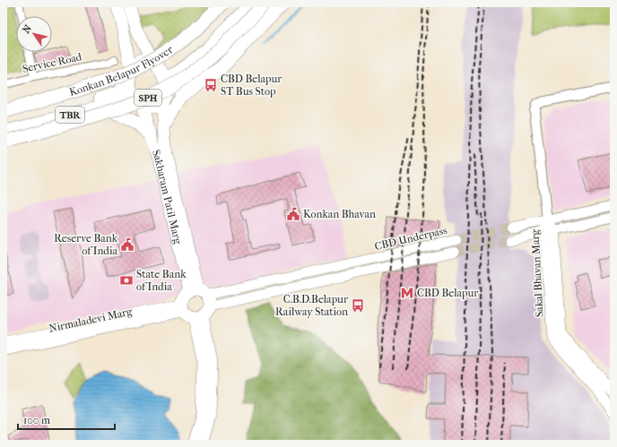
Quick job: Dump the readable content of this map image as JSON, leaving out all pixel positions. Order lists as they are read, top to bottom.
{
  "streets": {
    "highway": ["Konkan Belapur Flyover", "SPH", "TBR"],
    "main road": [
      "Sakharam Patil Marg",
      "CBD Underpass",
      "Sakal Bhavan Marg",
      "Nirmaladevi Marg"
    ],
    "street": ["Service Road"]
  },
  "crossings": [
    ["TBR", "Sakharam Patil Marg"],
    ["Sakharam Patil Marg", "CBD Underpass"],
    ["Sakharam Patil Marg", "Nirmaladevi Marg"],
    ["CBD Underpass", "Nirmaladevi Marg"]
  ],
  "places": {
    "bus stop": ["CBD Belapur ST Bus Stop", "C.B.D.Belapur Railway Station"],
    "public building": ["Konkan Bhavan", "Reserve Bank of India"],
    "bank": ["State Bank of India"],
    "metro station": ["CBD Belapur"]
  },
  "scale_bar": "100 m",
  "north": "top left"
}
